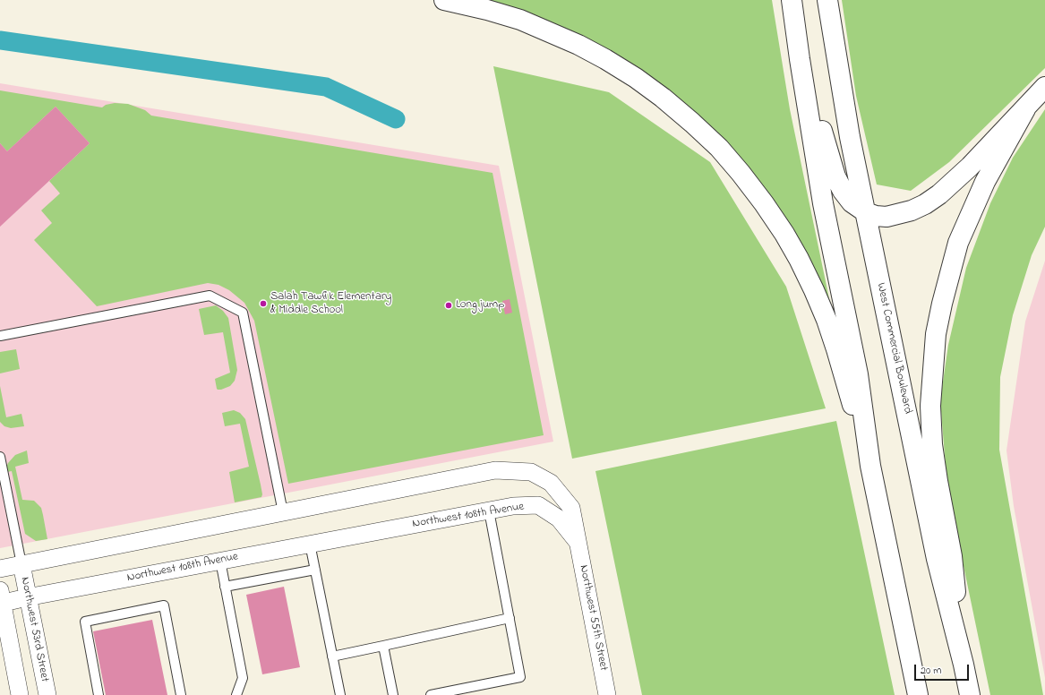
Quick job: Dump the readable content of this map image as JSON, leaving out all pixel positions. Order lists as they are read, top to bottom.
{
  "streets": {
    "highway": ["West Commercial Boulevard"],
    "street": ["Northwest 108th Avenue", "Northwest 55th Street", "Northwest 53rd Street"]
  },
  "crossings": [
    ["Northwest 108th Avenue", "Northwest 55th Street"],
    ["Northwest 108th Avenue", "Northwest 53rd Street"]
  ],
  "places": ["Salah Tawfik Elementary & Middle School", "Long jump"],
  "scale_bar": "20 m"
}
